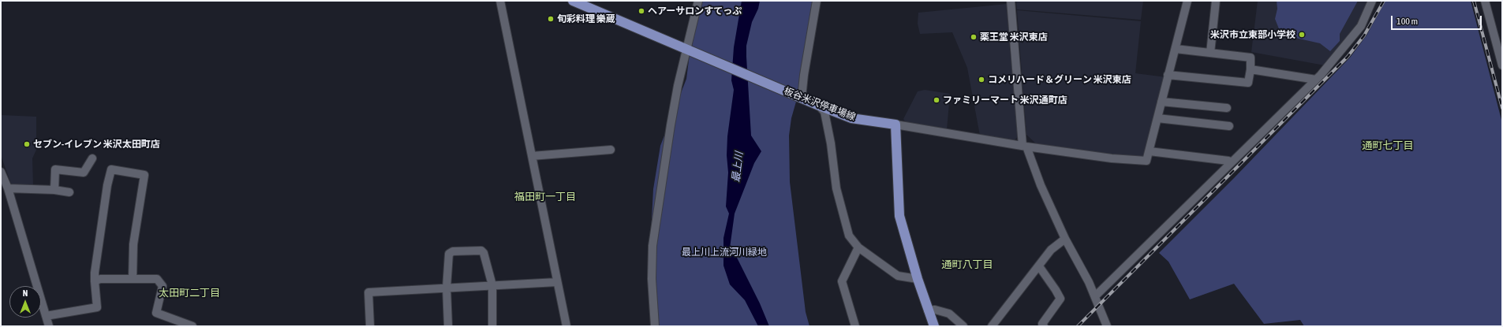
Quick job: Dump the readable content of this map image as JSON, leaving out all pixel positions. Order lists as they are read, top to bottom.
{
  "streets": {
    "main road": ["板谷米沢停車場線"]
  },
  "districts": [
    "通町七丁目",
    "福田町一丁目",
    "通町八丁目",
    "太田町二丁目"
  ],
  "water": ["最上川"],
  "parks": ["最上川上流河川緑地"],
  "places": [
    "ヘアーサロンすてっぷ",
    "旬彩料理 樂蔵",
    "米沢市立東部小学校",
    "薬王堂 米沢東店",
    "コメリハード＆グリーン 米沢東店",
    "ファミリーマート 米沢通町店",
    "セブン-イレブン 米沢太田町店"
  ],
  "scale_bar": "100 m",
  "north": "top"
}
